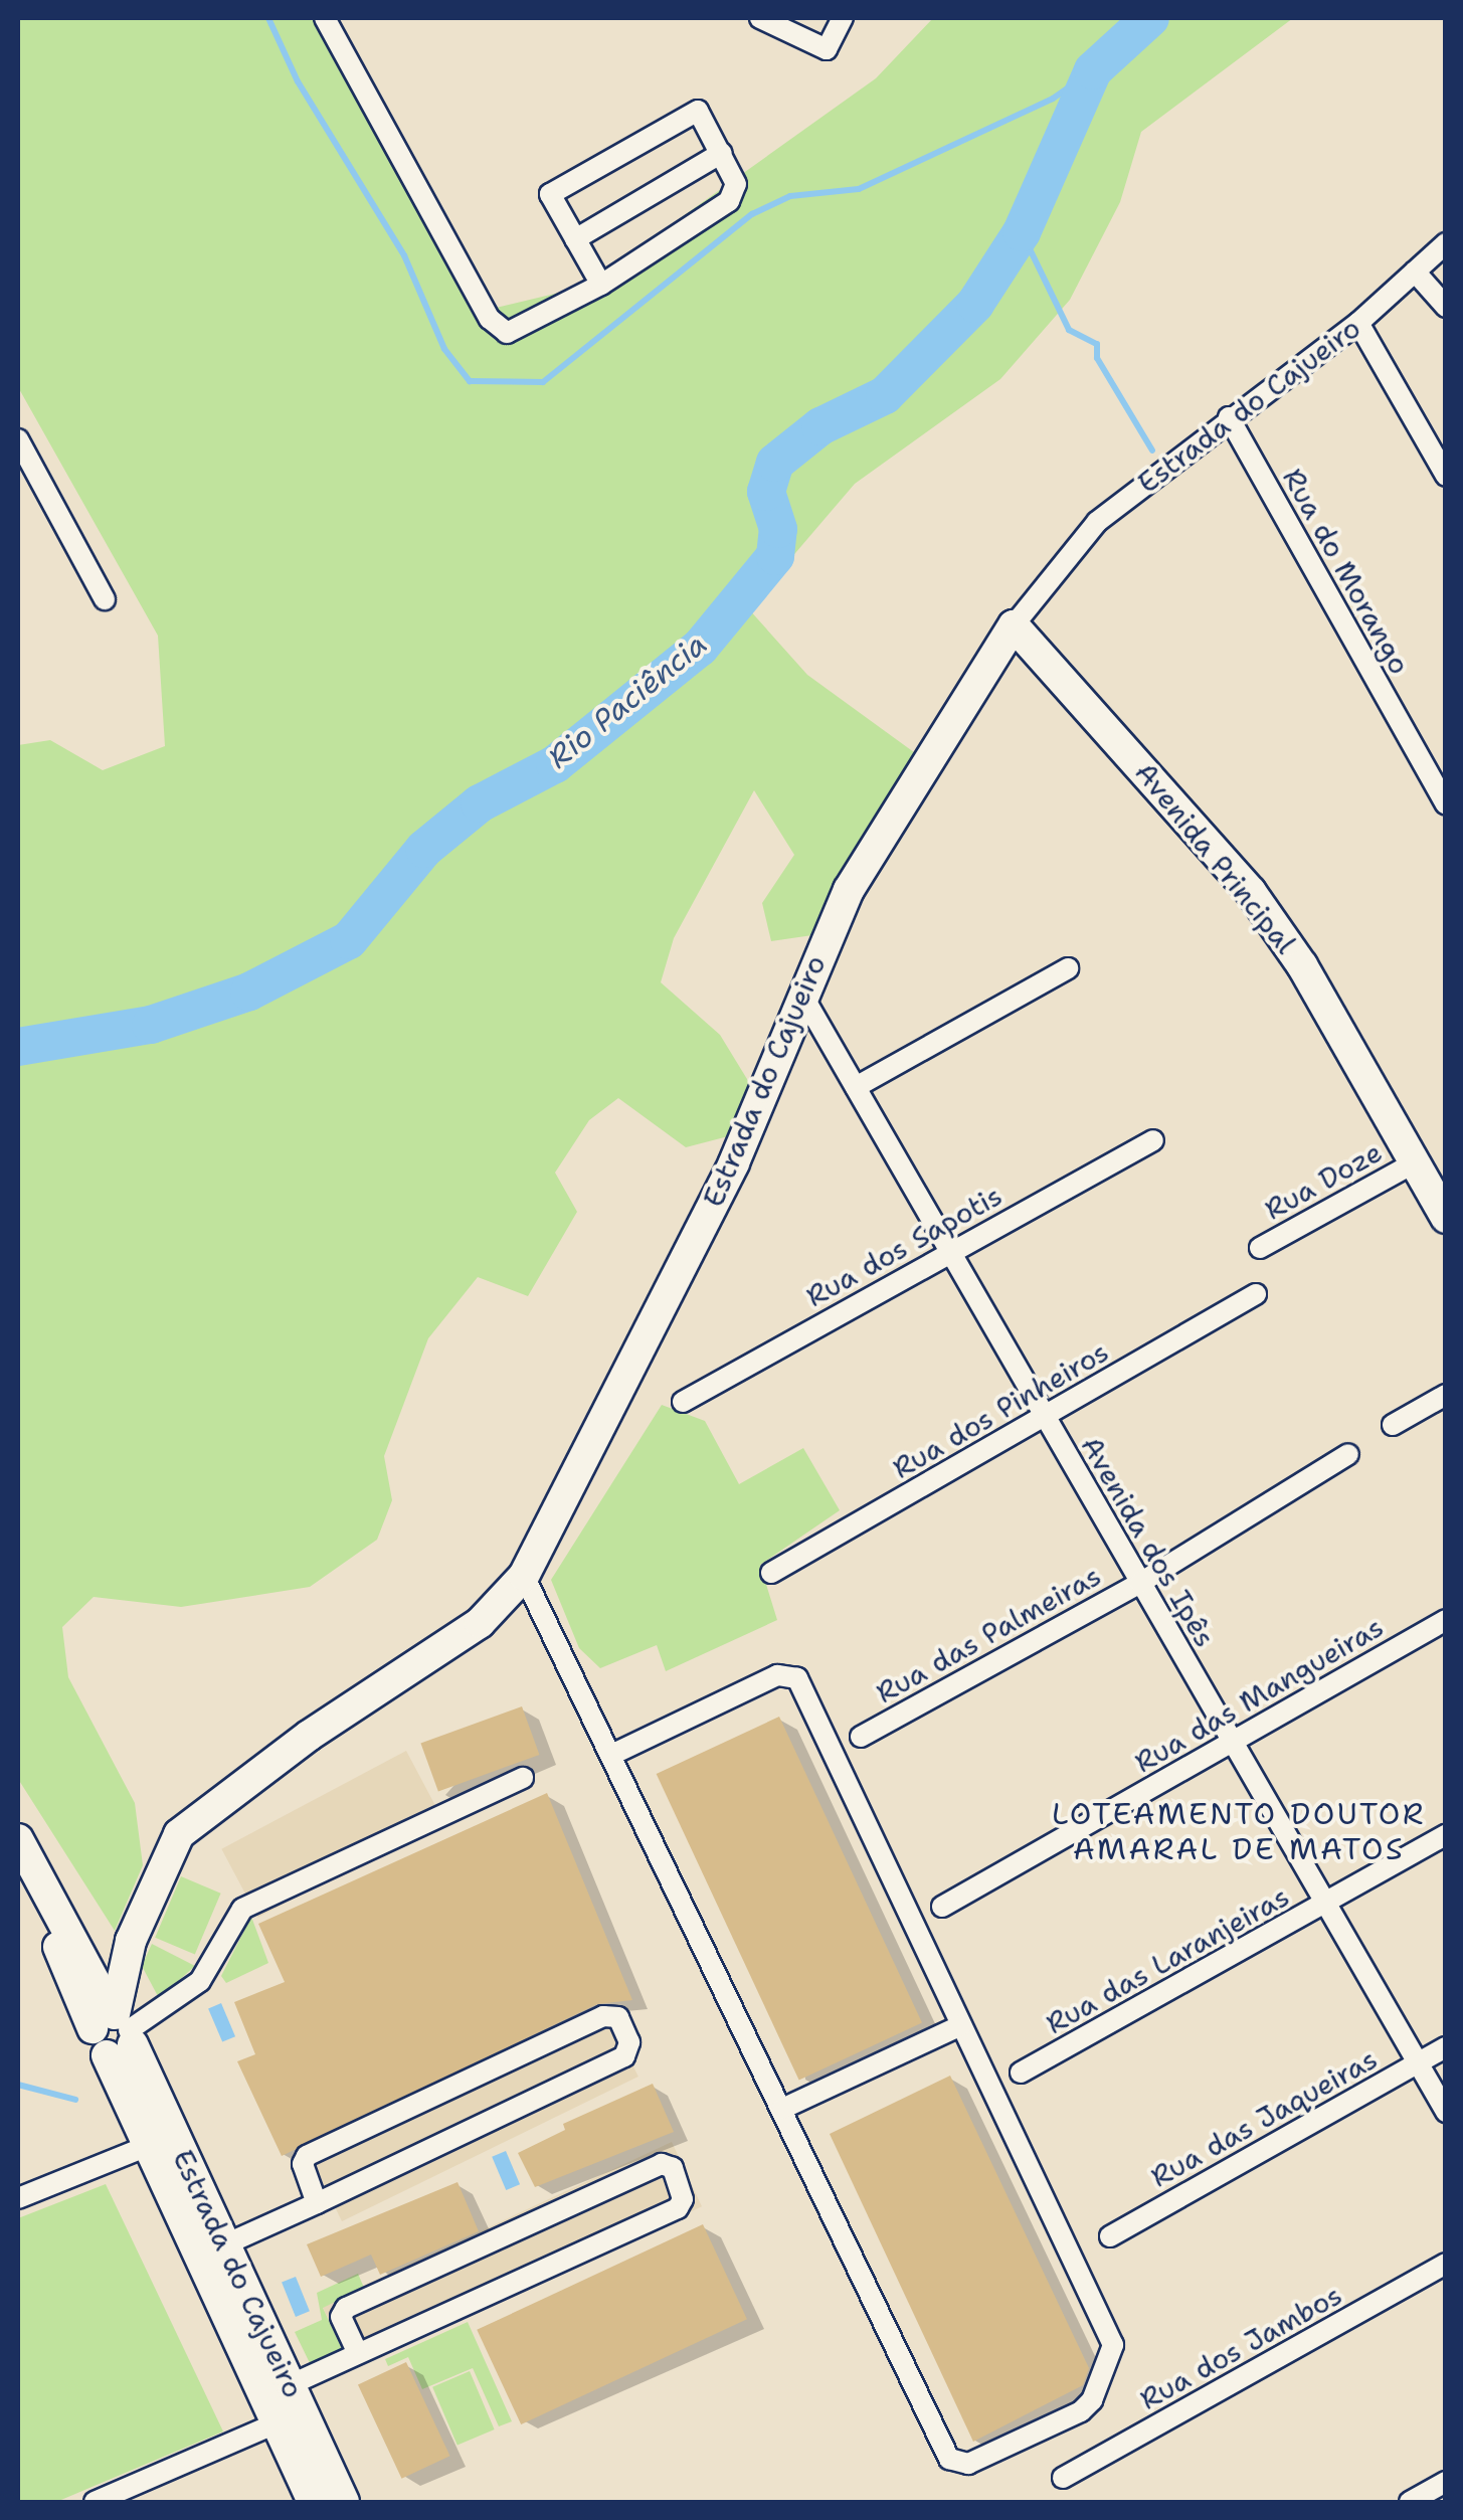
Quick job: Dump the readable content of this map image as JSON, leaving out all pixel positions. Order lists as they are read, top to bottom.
{
  "streets": {
    "street": [
      "Estrada do Cajueiro",
      "Rua do Morango",
      "Avenida Principal",
      "Rua Doze",
      "Rua dos Sapotis",
      "Rua dos Pinheiros",
      "Avenida dos Ipês",
      "Rua das Palmeiras",
      "Rua das Mangueiras",
      "Rua das Laranjeiras",
      "Rua das Jaqueiras",
      "Rua dos Jambos"
    ]
  },
  "crossings": [
    ["Estrada do Cajueiro", "Rua do Morango"],
    ["Estrada do Cajueiro", "Avenida Principal"],
    ["Estrada do Cajueiro", "Avenida dos Ipês"],
    ["Avenida Principal", "Rua Doze"],
    ["Rua dos Sapotis", "Avenida dos Ipês"],
    ["Rua dos Pinheiros", "Avenida dos Ipês"],
    ["Avenida dos Ipês", "Rua das Palmeiras"],
    ["Avenida dos Ipês", "Rua das Mangueiras"],
    ["Avenida dos Ipês", "Rua das Laranjeiras"],
    ["Avenida dos Ipês", "Rua das Jaqueiras"]
  ],
  "districts": ["LOTEAMENTO DOUTOR AMARAL DE MATOS"],
  "water": ["Rio Paciência"]
}
